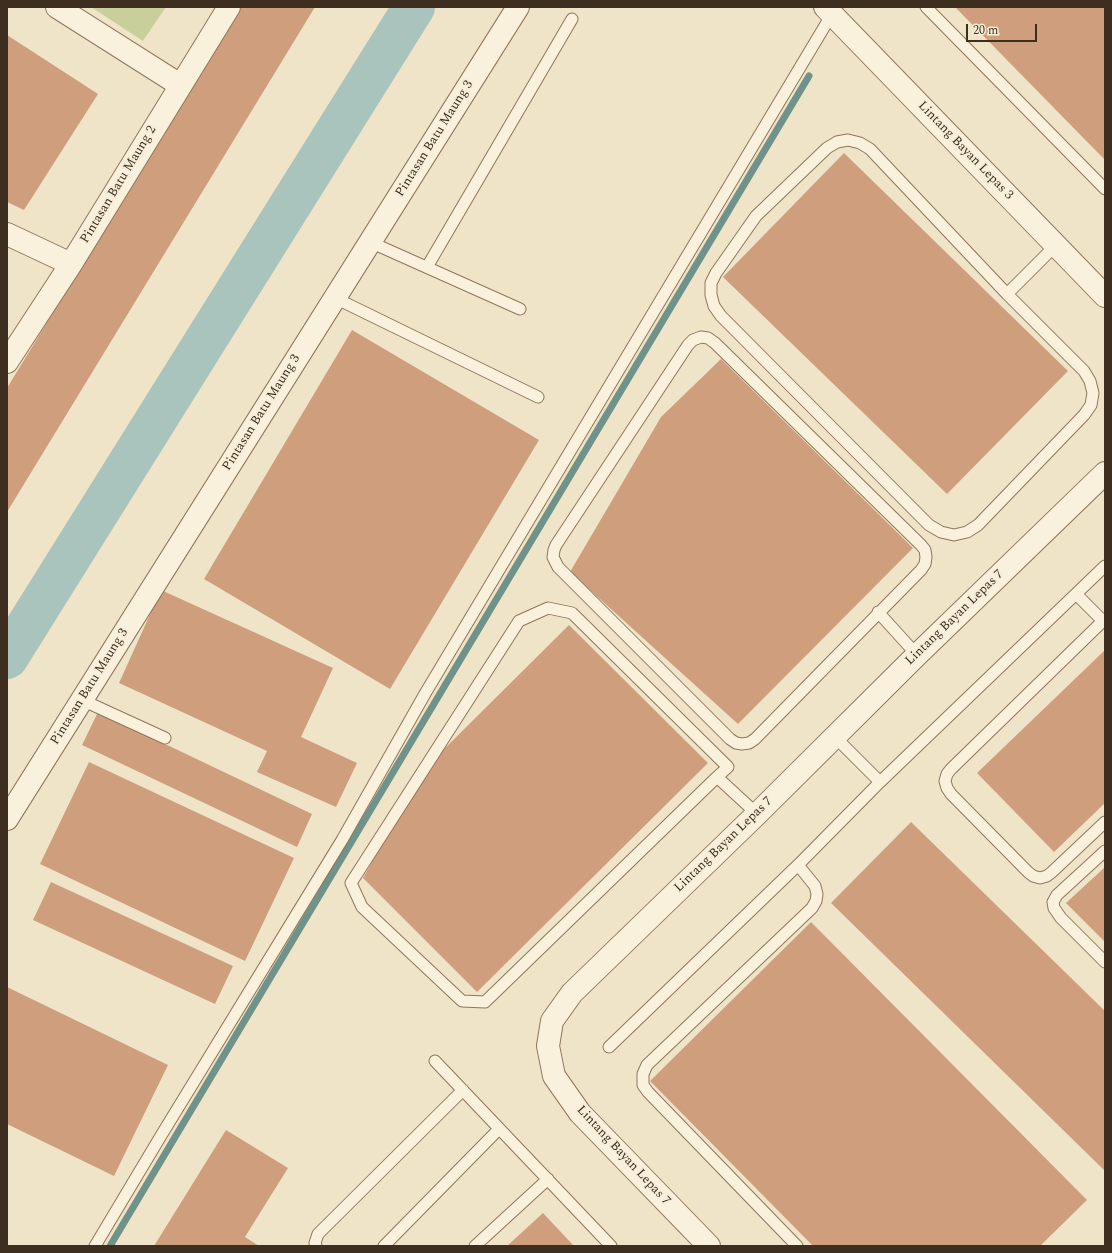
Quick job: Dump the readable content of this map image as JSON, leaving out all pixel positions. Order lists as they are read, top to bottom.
{
  "streets": {
    "street": [
      "Pintasan Batu Maung 3",
      "Lintang Bayan Lepas 3",
      "Pintasan Batu Maung 2",
      "Lintang Bayan Lepas 7"
    ]
  },
  "scale_bar": "20 m"
}
